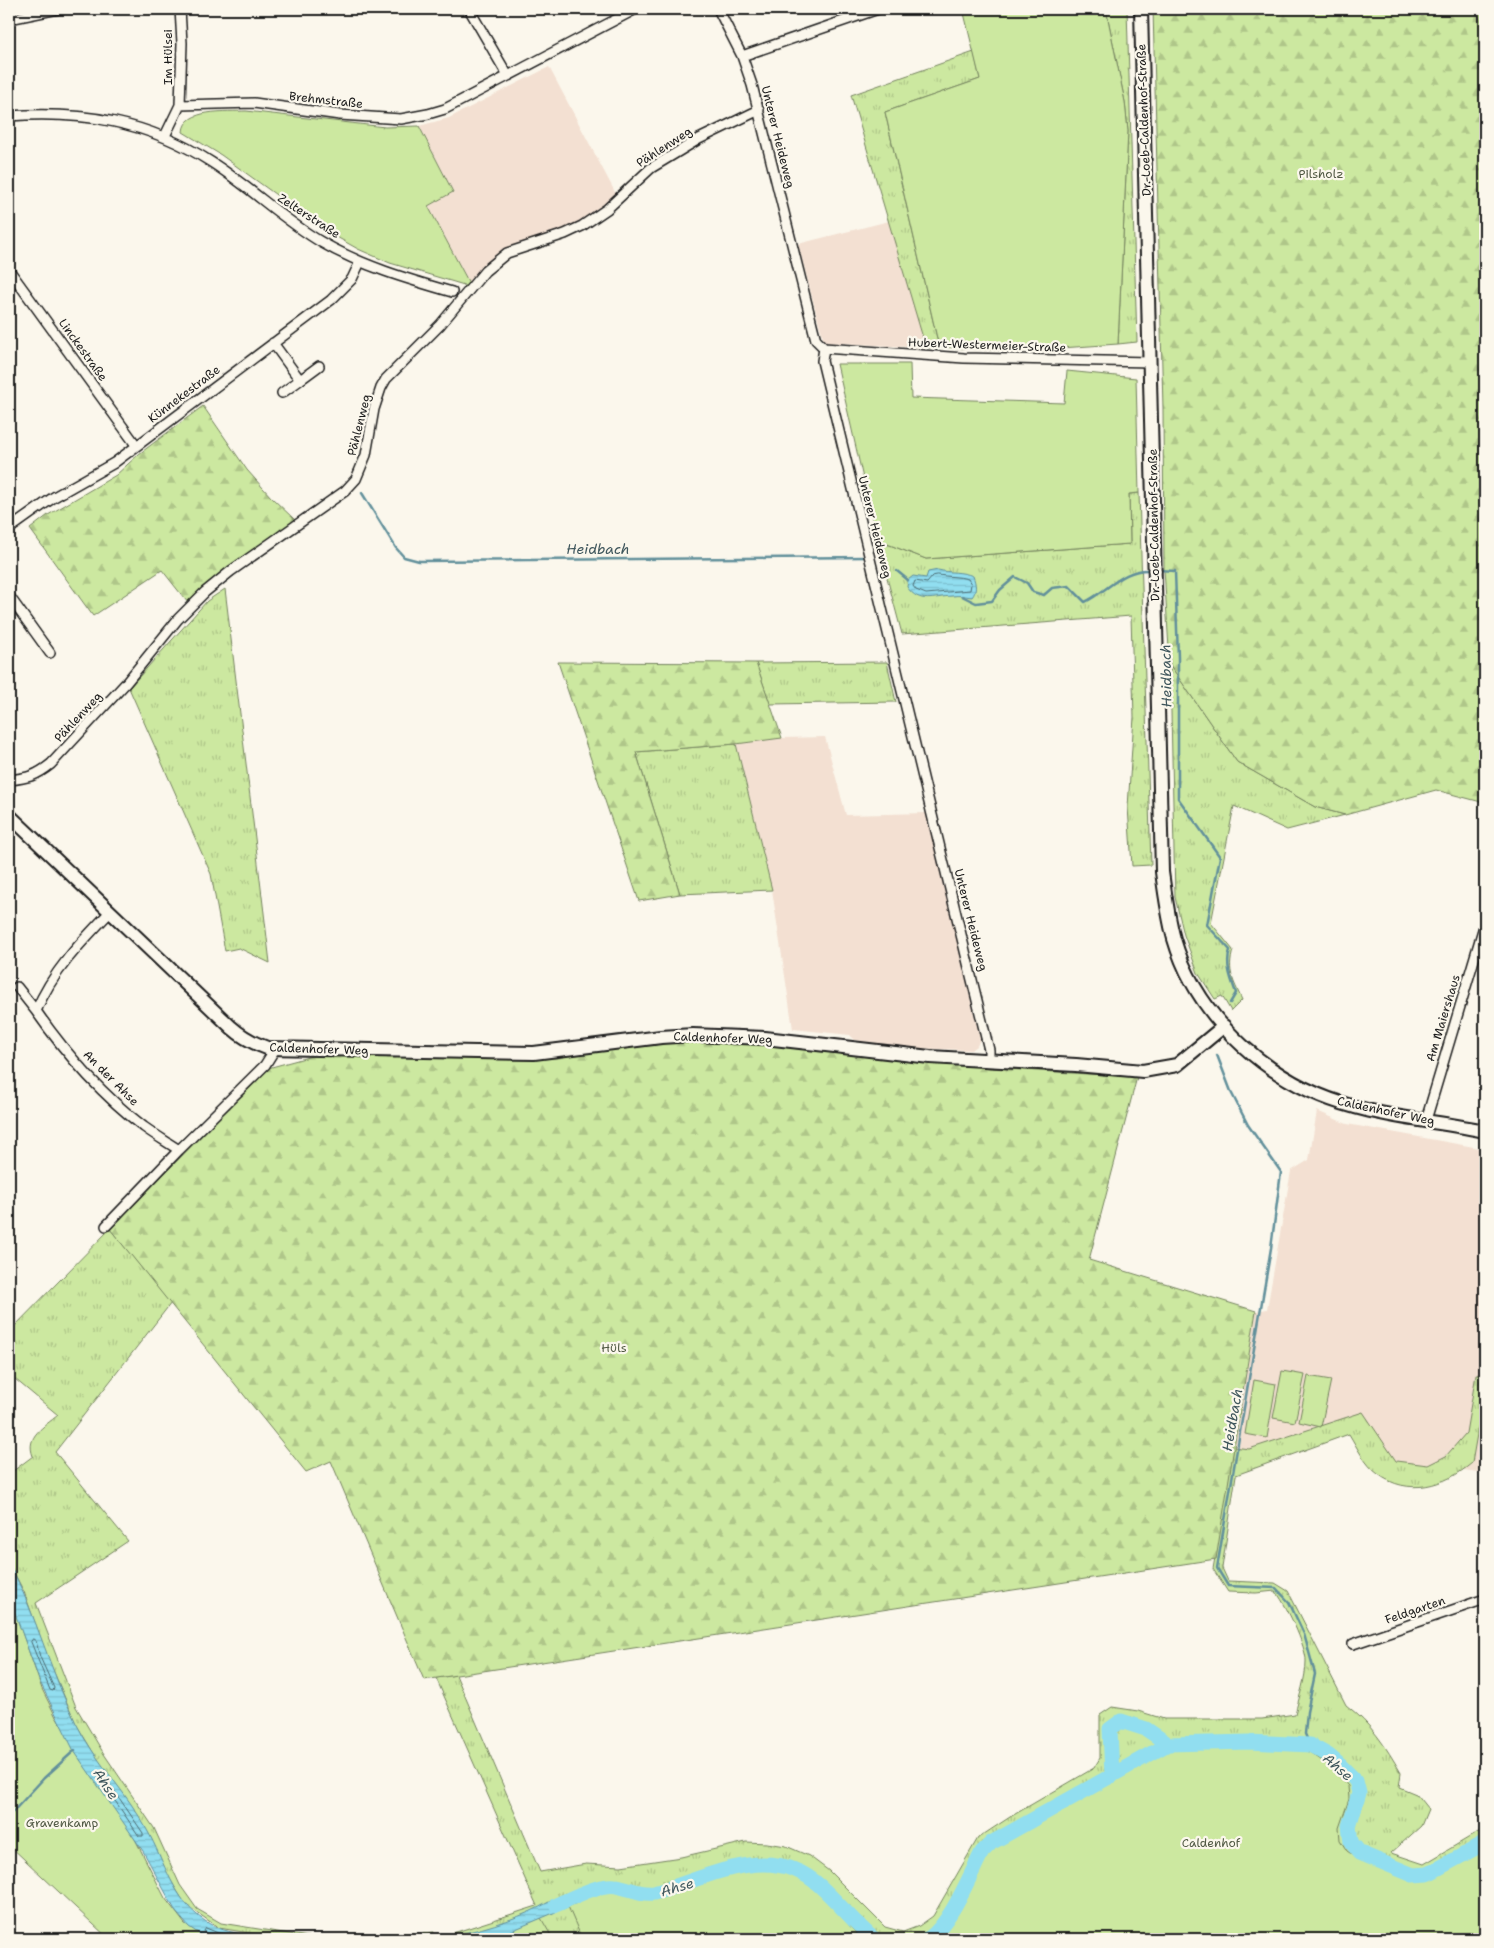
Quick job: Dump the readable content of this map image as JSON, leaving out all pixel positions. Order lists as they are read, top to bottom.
{
  "streets": {
    "main road": ["Dr.-Loeb-Caldenhof-Straße", "Caldenhofer Weg"],
    "street": [
      "Im Hülsei",
      "Brehmstraße",
      "Unterer Heideweg",
      "Pählenweg",
      "Zelterstraße",
      "Hubert-Westermeier-Straße",
      "Linckestraße",
      "Künnekestraße",
      "Am Maiershaus",
      "An der Ahse",
      "Feldgarten"
    ]
  },
  "crossings": [
    ["Im Hülsei", "Brehmstraße"],
    ["Dr.-Loeb-Caldenhof-Straße", "Hubert-Westermeier-Straße"],
    ["Dr.-Loeb-Caldenhof-Straße", "Caldenhofer Weg"],
    ["Unterer Heideweg", "Pählenweg"],
    ["Unterer Heideweg", "Hubert-Westermeier-Straße"],
    ["Unterer Heideweg", "Caldenhofer Weg"],
    ["Zelterstraße", "Künnekestraße"],
    ["Linckestraße", "Künnekestraße"],
    ["Am Maiershaus", "Caldenhofer Weg"]
  ],
  "water": ["Heidbach", "Ahse"],
  "parks": [
    "Pilsholz",
    "Hüls",
    "Gravenkamp",
    "Caldenhof"
  ]
}
